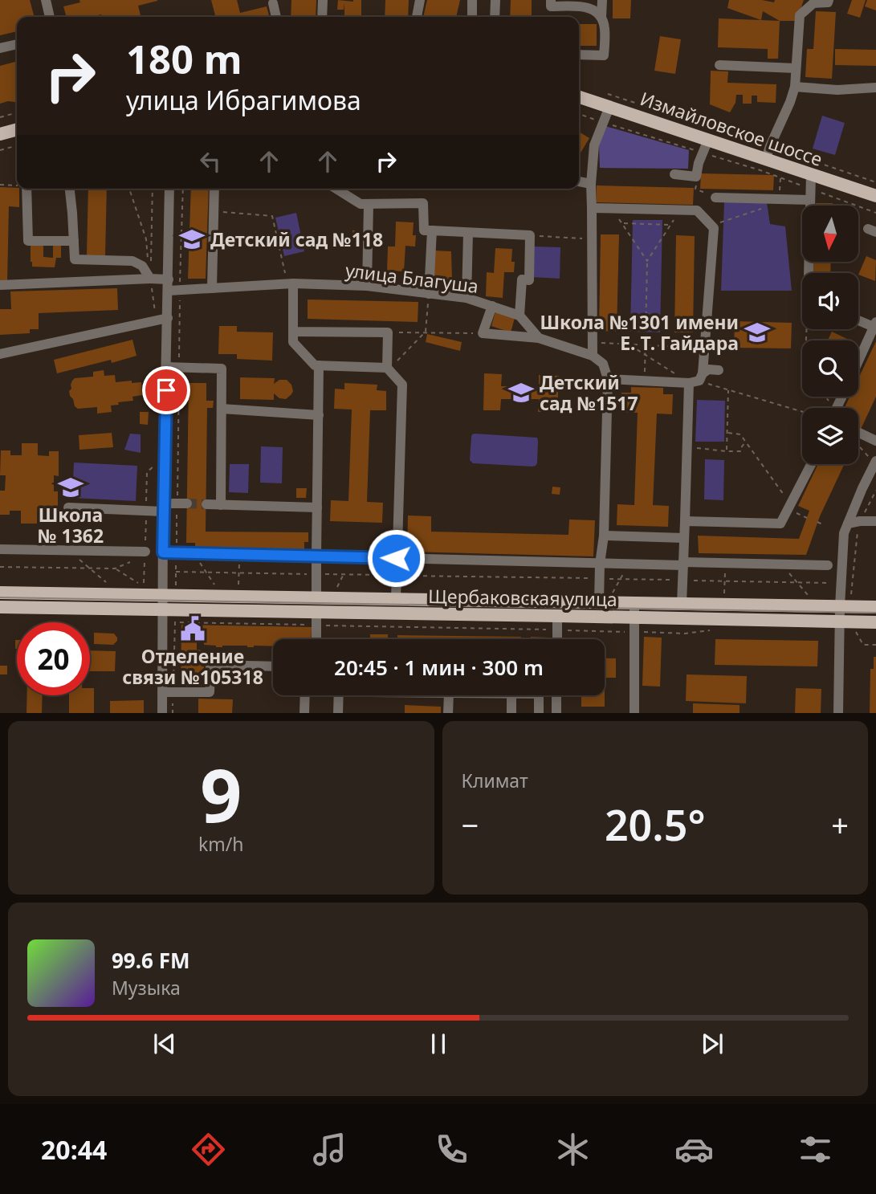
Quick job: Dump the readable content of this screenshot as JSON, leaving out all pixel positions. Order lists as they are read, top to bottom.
{
  "streets": {
    "main road": ["Измайловское шоссе", "Щербаковская улица"],
    "street": ["улица Благуша"]
  },
  "places": {
    "school or university": [
      "Детский сад №118",
      "Школа №1301 имени Е. Т. Гайдара",
      "Детский сад №1517",
      "Школа № 1362"
    ],
    "public building": ["Отделение связи №105318"]
  },
  "north": "bottom",
  "page": {
    "turn": ["180 m", "улица Ибрагимова"],
    "limit": "20",
    "trip": "20:45 · 1 мин · 300 m",
    "tile": [
      ["9", "km/h"],
      "Климат"
    ],
    "heat": ["−", "20.5°", "+"],
    "song": ["99.6 FM", "Музыка"],
    "tabs": "20:44"
  }
}
